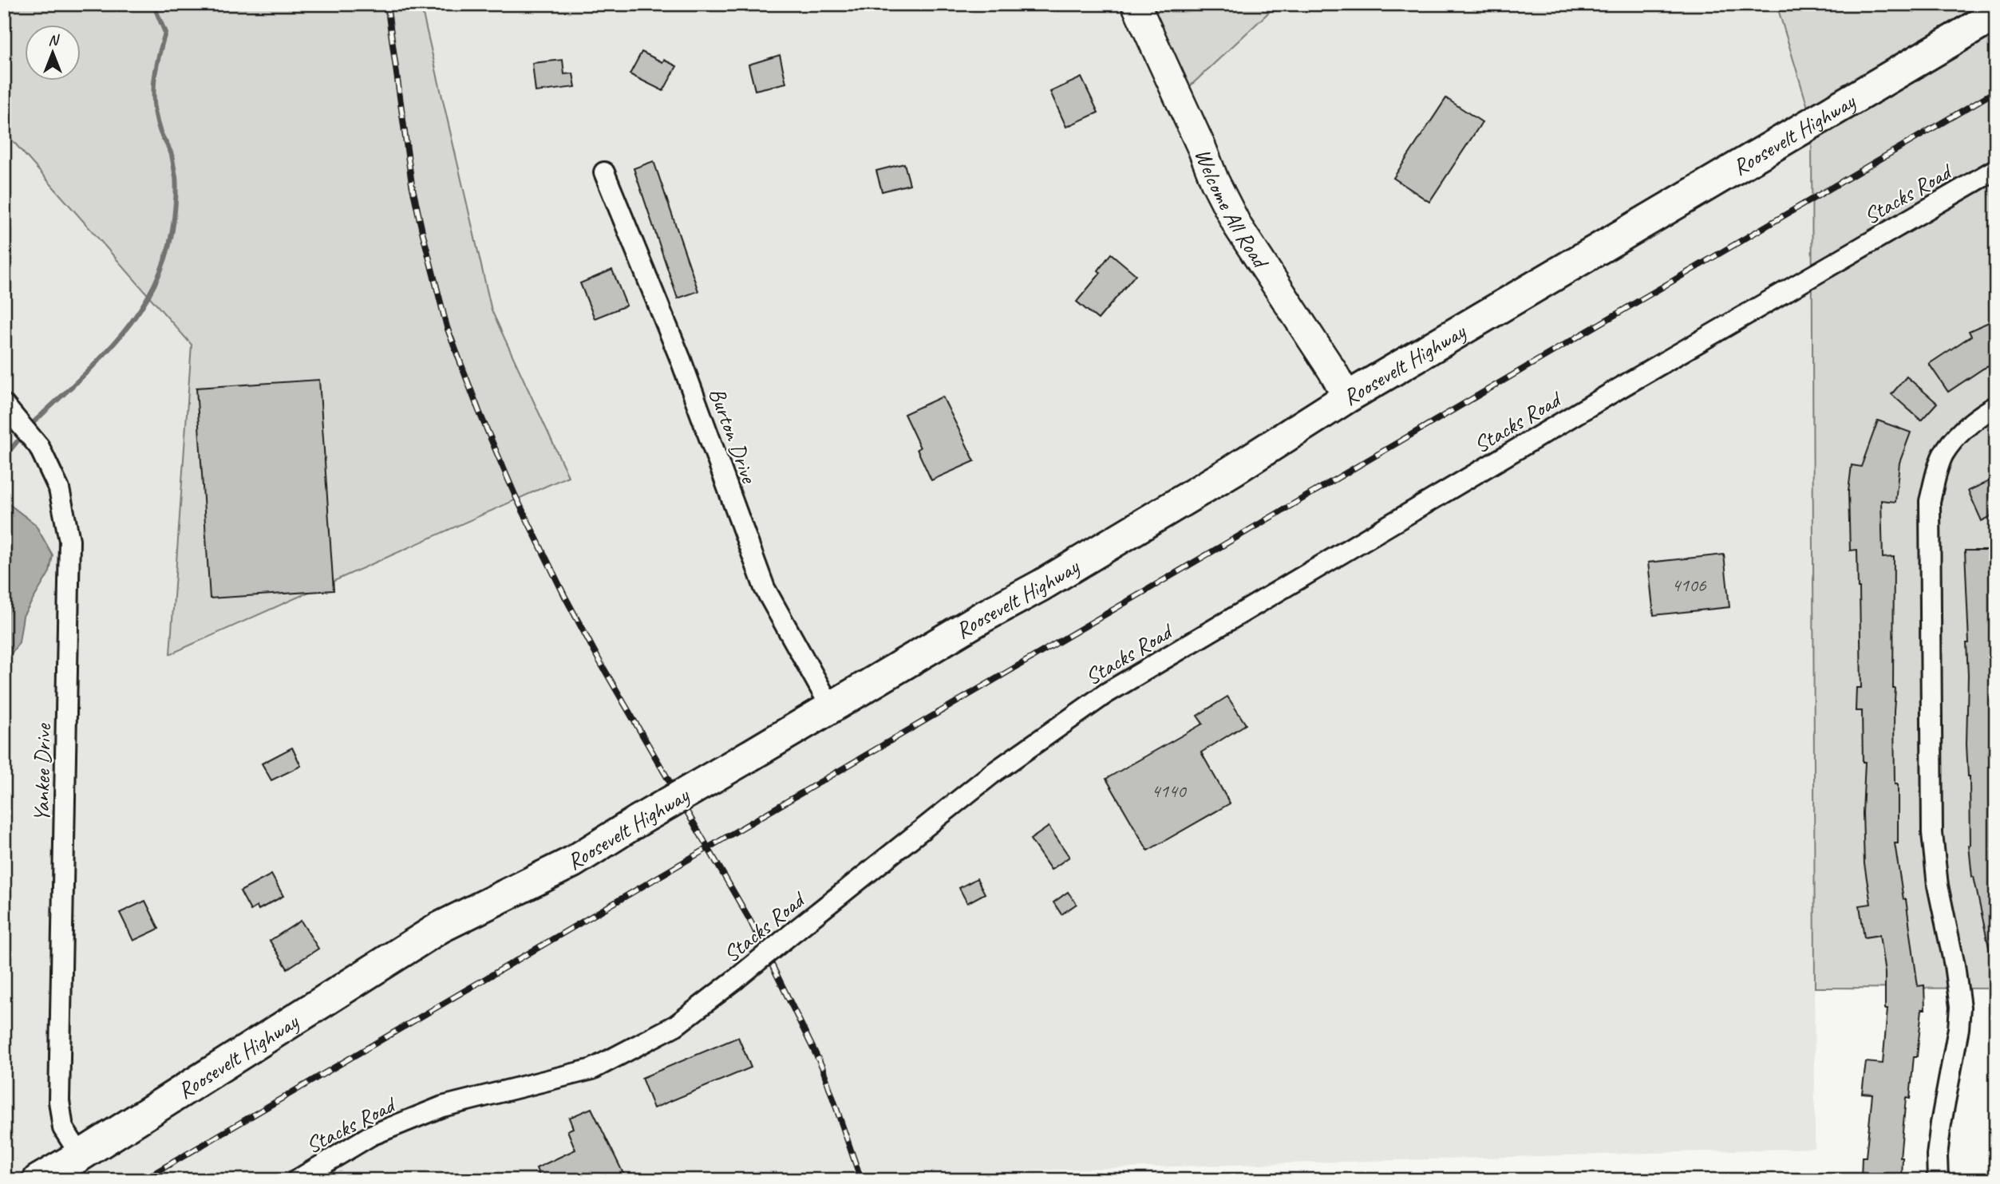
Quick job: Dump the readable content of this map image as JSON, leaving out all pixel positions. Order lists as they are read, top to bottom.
{
  "streets": {
    "main road": ["Roosevelt Highway"],
    "street": [
      "Stacks Road",
      "Welcome All Road",
      "Burton Drive",
      "Yankee Drive"
    ]
  },
  "crossings": [
    ["Roosevelt Highway", "Welcome All Road"],
    ["Roosevelt Highway", "Burton Drive"],
    ["Roosevelt Highway", "Yankee Drive"]
  ],
  "house_numbers": ["4106", "4140"],
  "north": "top"
}
